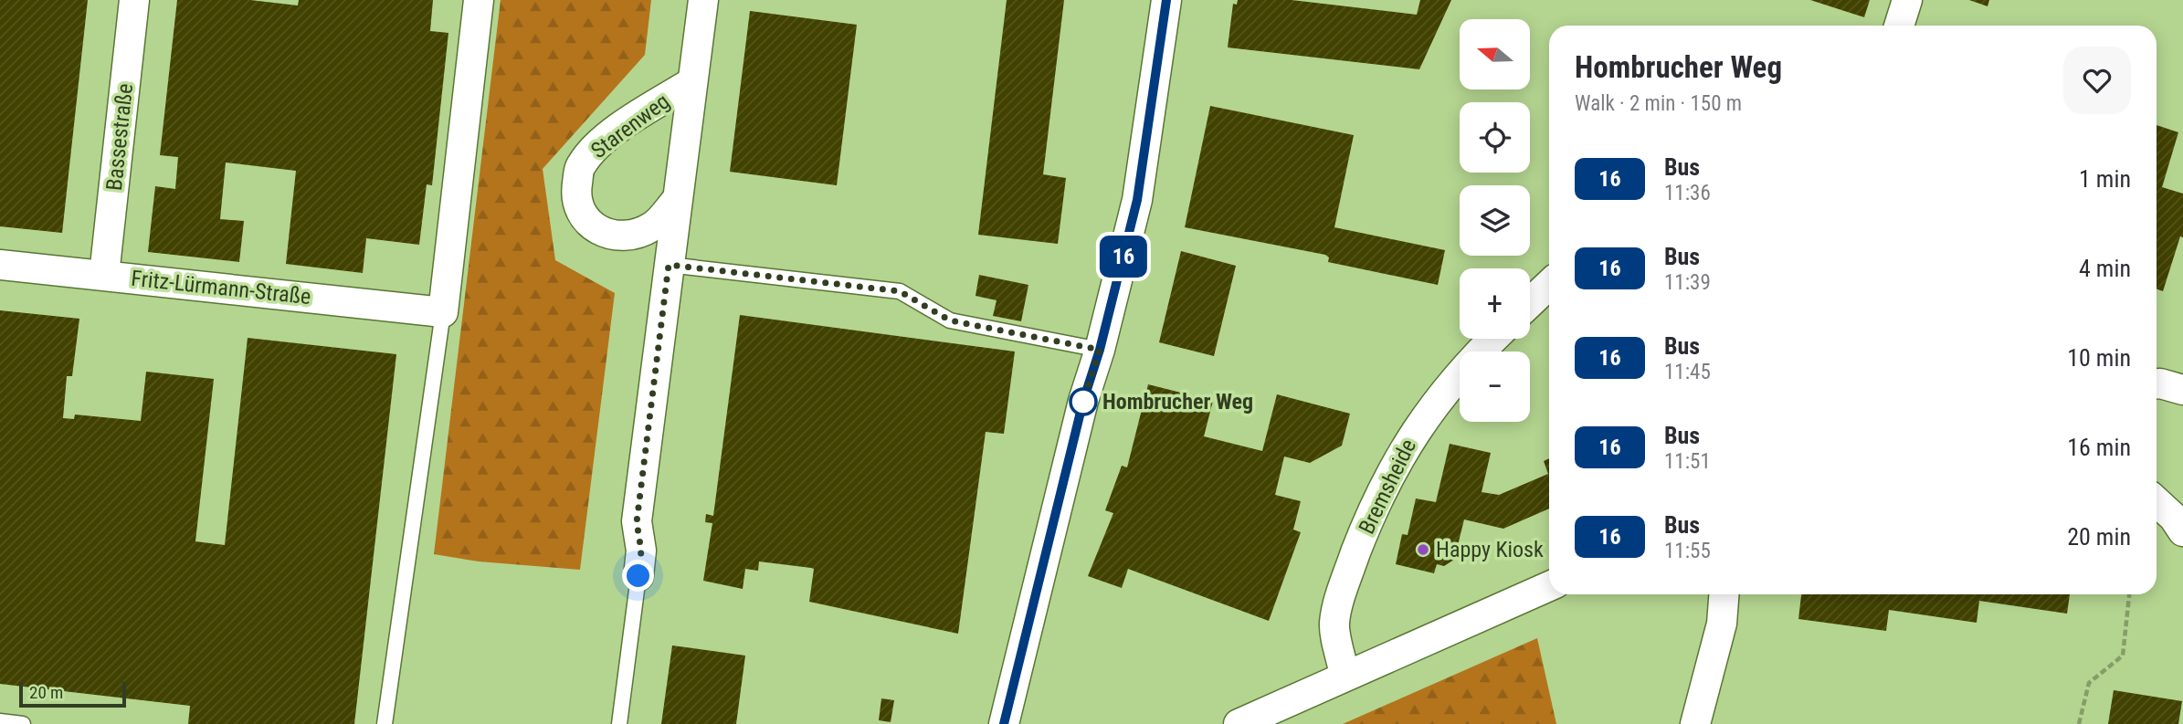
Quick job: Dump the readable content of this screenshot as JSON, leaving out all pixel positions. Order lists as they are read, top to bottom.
{
  "streets": {
    "street": [
      "Starenweg",
      "Bassestraße",
      "Fritz-Lürmann-Straße",
      "Bremsheide"
    ]
  },
  "crossings": [
    ["Bassestraße", "Fritz-Lürmann-Straße"]
  ],
  "places": ["Hombrucher Weg", "Happy Kiosk"],
  "lines": ["bus line 16"],
  "scale_bar": "20 m",
  "north": "left",
  "page": {
    "on_map": "16",
    "map_buttons": ["+", "−"],
    "heading": ["Hombrucher Weg", "Walk · 2 min · 150 m"],
    "list": [
      {
        "mark": "16",
        "name": "Bus",
        "note": "11:36",
        "value": "1 min"
      },
      {
        "mark": "16",
        "name": "Bus",
        "note": "11:39",
        "value": "4 min"
      },
      {
        "mark": "16",
        "name": "Bus",
        "note": "11:45",
        "value": "10 min"
      },
      {
        "mark": "16",
        "name": "Bus",
        "note": "11:51",
        "value": "16 min"
      },
      {
        "mark": "16",
        "name": "Bus",
        "note": "11:55",
        "value": "20 min"
      }
    ],
    "scale": "20 m"
  }
}
